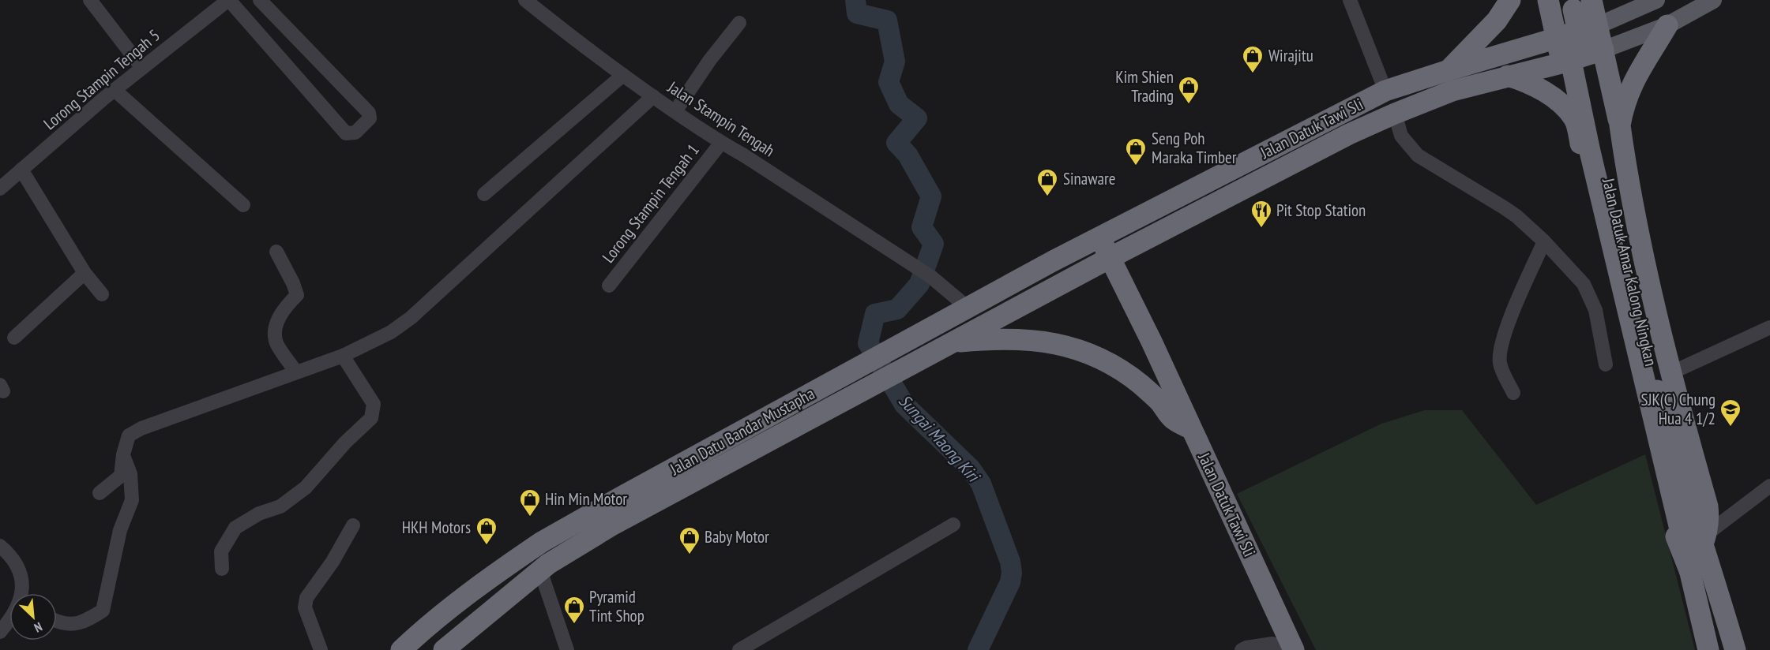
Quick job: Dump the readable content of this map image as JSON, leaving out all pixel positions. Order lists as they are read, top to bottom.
{
  "streets": {
    "highway": ["Jalan Datuk Tawi Sli", "Jalan Datuk Amar Kalong Ningkan", "Jalan Datu Bandar Mustapha"],
    "street": ["Lorong Stampin Tengah 5", "Jalan Stampin Tengah", "Lorong Stampin Tengah 1"]
  },
  "crossings": [
    ["Jalan Stampin Tengah", "Lorong Stampin Tengah 1"],
    ["Jalan Stampin Tengah", "Jalan Datu Bandar Mustapha"],
    ["Jalan Datuk Tawi Sli", "Jalan Datu Bandar Mustapha"]
  ],
  "water": ["Sungai Maong Kiri"],
  "places": {
    "shop": [
      "Wirajitu",
      "Kim Shien Trading",
      "Seng Poh Maraka Timber",
      "Sinaware",
      "Hin Min Motor",
      "HKH Motors",
      "Baby Motor",
      "Pyramid Tint Shop"
    ],
    "restaurant": ["Pit Stop Station"],
    "school or university": ["SJK(C) Chung Hua 4 1/2"]
  },
  "north": "bottom right"
}
